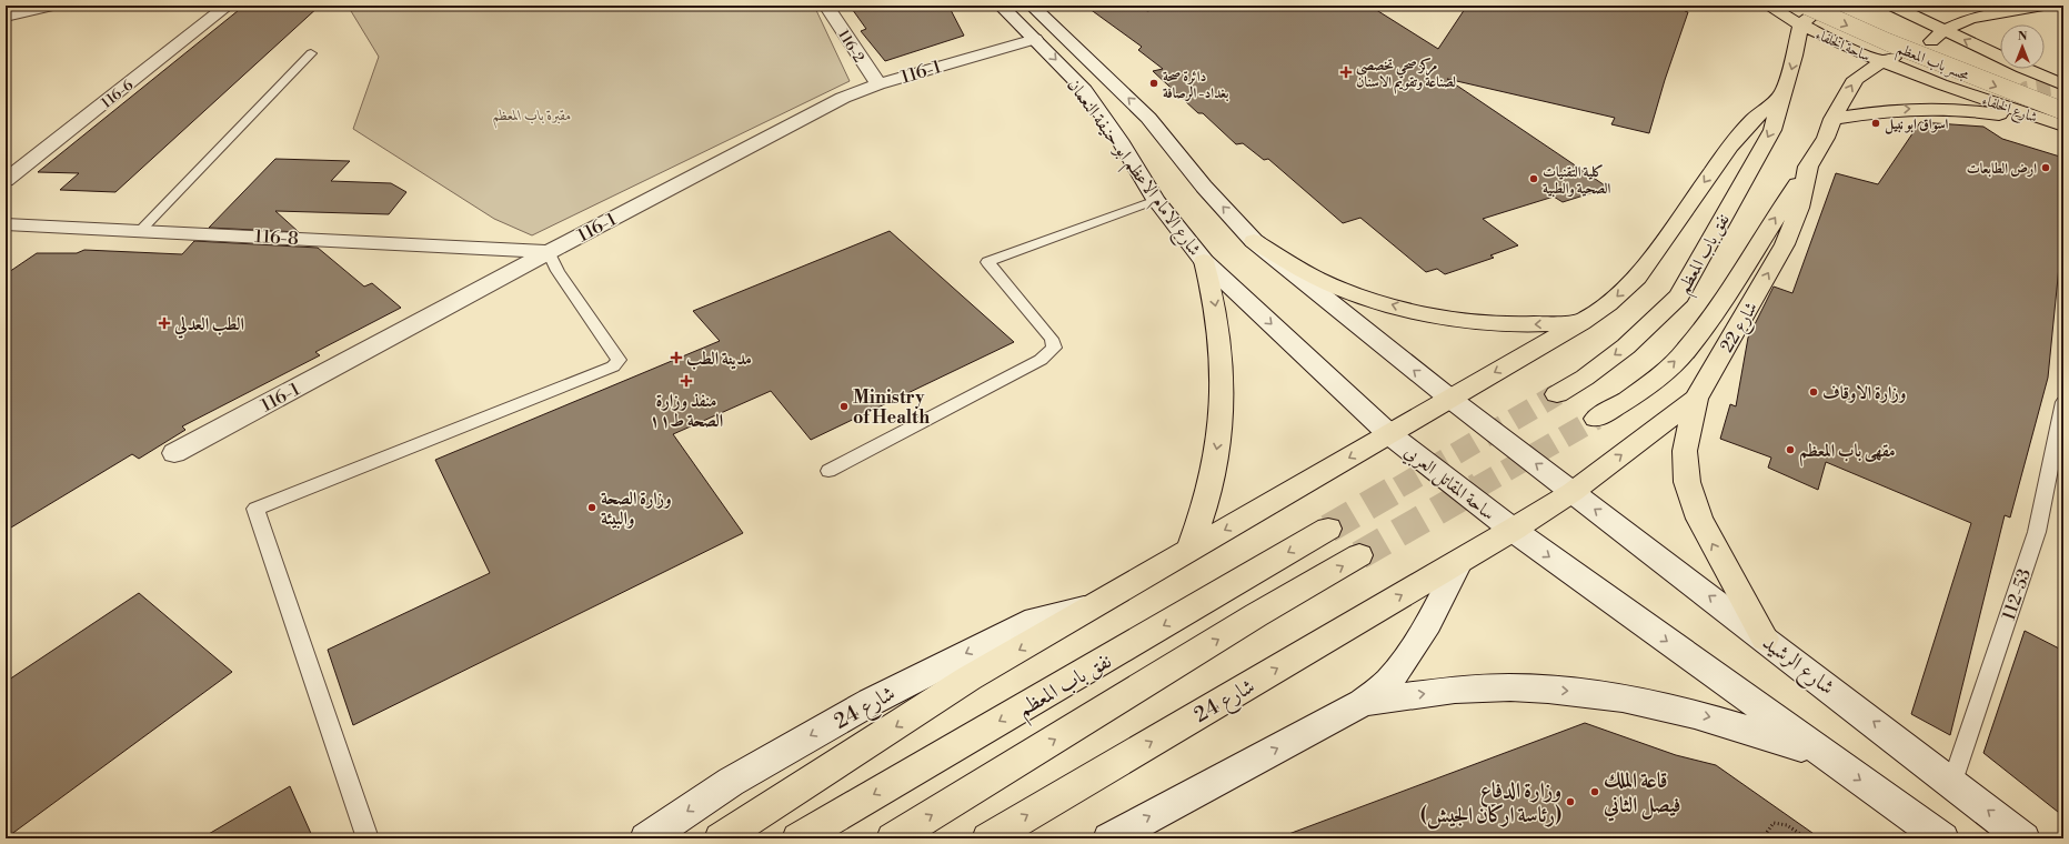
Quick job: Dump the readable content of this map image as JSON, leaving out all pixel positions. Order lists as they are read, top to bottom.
{
  "streets": {
    "main road": [
      "ساحة الخلفاء",
      "مجسر باب المعظم",
      "شارع الخلفاء",
      "نفق باب المعظم",
      "شارع 22",
      "شارع 24"
    ],
    "street": [
      "116-2",
      "116-1",
      "116-6",
      "شارع الامام الاعظم ابو حنيفة النعمان",
      "116-8",
      "ساحة المقاتل العربي",
      "شارع الرشيد"
    ],
    "lane": ["112-53"]
  },
  "crossings": [
    ["ساحة الخلفاء", "مجسر باب المعظم"],
    ["ساحة الخلفاء", "شارع الخلفاء"],
    ["ساحة الخلفاء", "شارع 22"],
    ["116-2", "116-1"],
    ["مجسر باب المعظم", "شارع الخلفاء"],
    ["116-1", "شارع الامام الاعظم ابو حنيفة النعمان"],
    ["116-1", "116-8"],
    ["شارع الخلفاء", "شارع 22"],
    ["شارع الامام الاعظم ابو حنيفة النعمان", "ساحة المقاتل العربي"],
    ["شارع الامام الاعظم ابو حنيفة النعمان", "شارع 24"],
    ["شارع 22", "ساحة المقاتل العربي"],
    ["شارع 22", "شارع الرشيد"],
    ["شارع 22", "شارع 24"],
    ["ساحة المقاتل العربي", "شارع 24"],
    ["112-53", "شارع الرشيد"]
  ],
  "parks": ["مقبرة باب المعظم"],
  "places": {
    "health": [
      "مركز صحي تخصصي لصناعة وتقويم الاسنان",
      "الطب العدلي",
      "مدينة الطب",
      "منفذ وزارة الصحة ط١١"
    ],
    "other": [
      "دائرة صحة بغداد- الرصافة",
      "اسواق ابو نبيل",
      "ارض الطابعات",
      "كلية التقنيات الصحية والطبية",
      "وزارة الاوقاف",
      "Ministry of Health",
      "مقهى باب المعظم",
      "وزارة الصحة والبيئة",
      "قاعة الملك فيصل الثاني",
      "وزارة الدفاع (رئاسة اركان الجيش)"
    ]
  },
  "north": "top"
}
